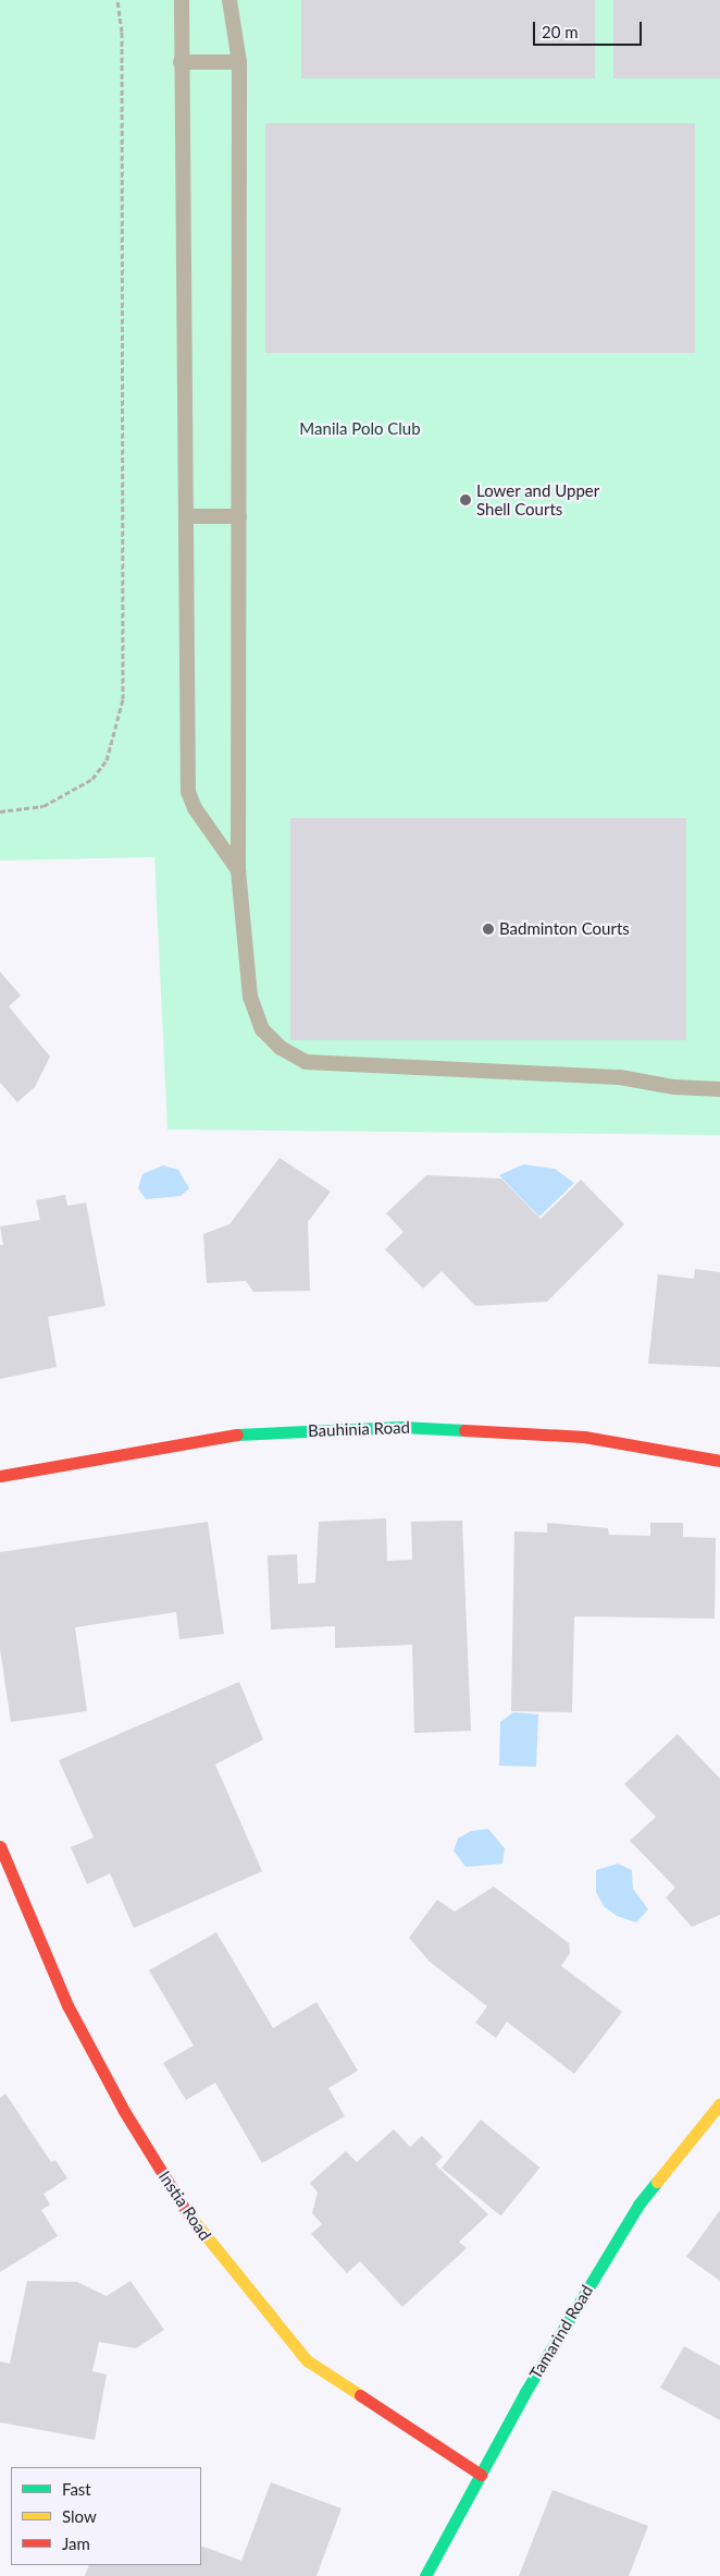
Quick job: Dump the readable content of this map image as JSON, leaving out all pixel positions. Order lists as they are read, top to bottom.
{
  "streets": {
    "street": ["Bauhinia Road", "Instia Road", "Tamarind Road"]
  },
  "crossings": [
    ["Instia Road", "Tamarind Road"]
  ],
  "parks": ["Manila Polo Club"],
  "places": ["Lower and Upper Shell Courts", "Badminton Courts"],
  "legend": ["Fast", "Slow", "Jam"],
  "scale_bar": "20 m"
}
